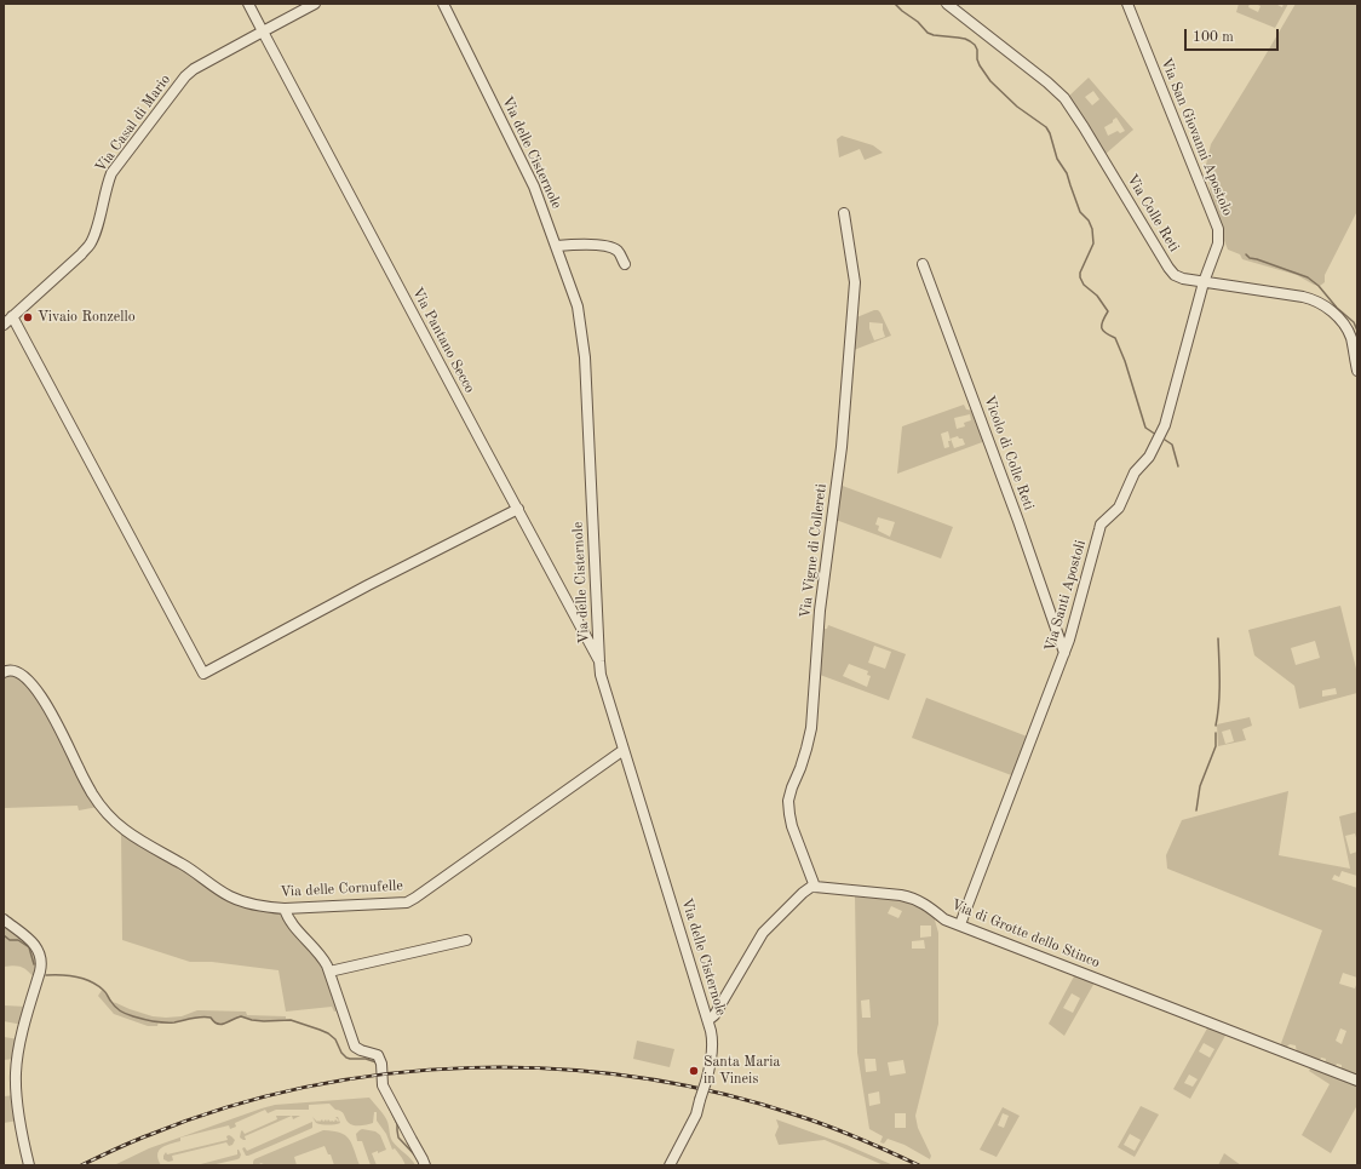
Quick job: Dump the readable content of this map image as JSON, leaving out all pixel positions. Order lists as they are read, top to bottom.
{
  "streets": {
    "street": [
      "Via Casal di Mario",
      "Via San Giovanni Apostolo",
      "Via delle Cisternole",
      "Via Colle Reti",
      "Via Pantano Secco",
      "Vicolo di Colle Reti",
      "Via Vigne di Collereti",
      "Via Santi Apostoli",
      "Via delle Cornufelle",
      "Via di Grotte dello Stinco"
    ]
  },
  "crossings": [
    ["Via Casal di Mario", "Via Pantano Secco"],
    ["Via San Giovanni Apostolo", "Via Colle Reti"],
    ["Via San Giovanni Apostolo", "Via Santi Apostoli"],
    ["Via delle Cisternole", "Via Pantano Secco"],
    ["Via delle Cisternole", "Via delle Cornufelle"],
    ["Via Colle Reti", "Via Santi Apostoli"],
    ["Vicolo di Colle Reti", "Via Santi Apostoli"],
    ["Via Vigne di Collereti", "Via di Grotte dello Stinco"],
    ["Via Santi Apostoli", "Via di Grotte dello Stinco"]
  ],
  "places": ["Vivaio Ronzello", "Santa Maria in Vineis"],
  "scale_bar": "100 m"
}
